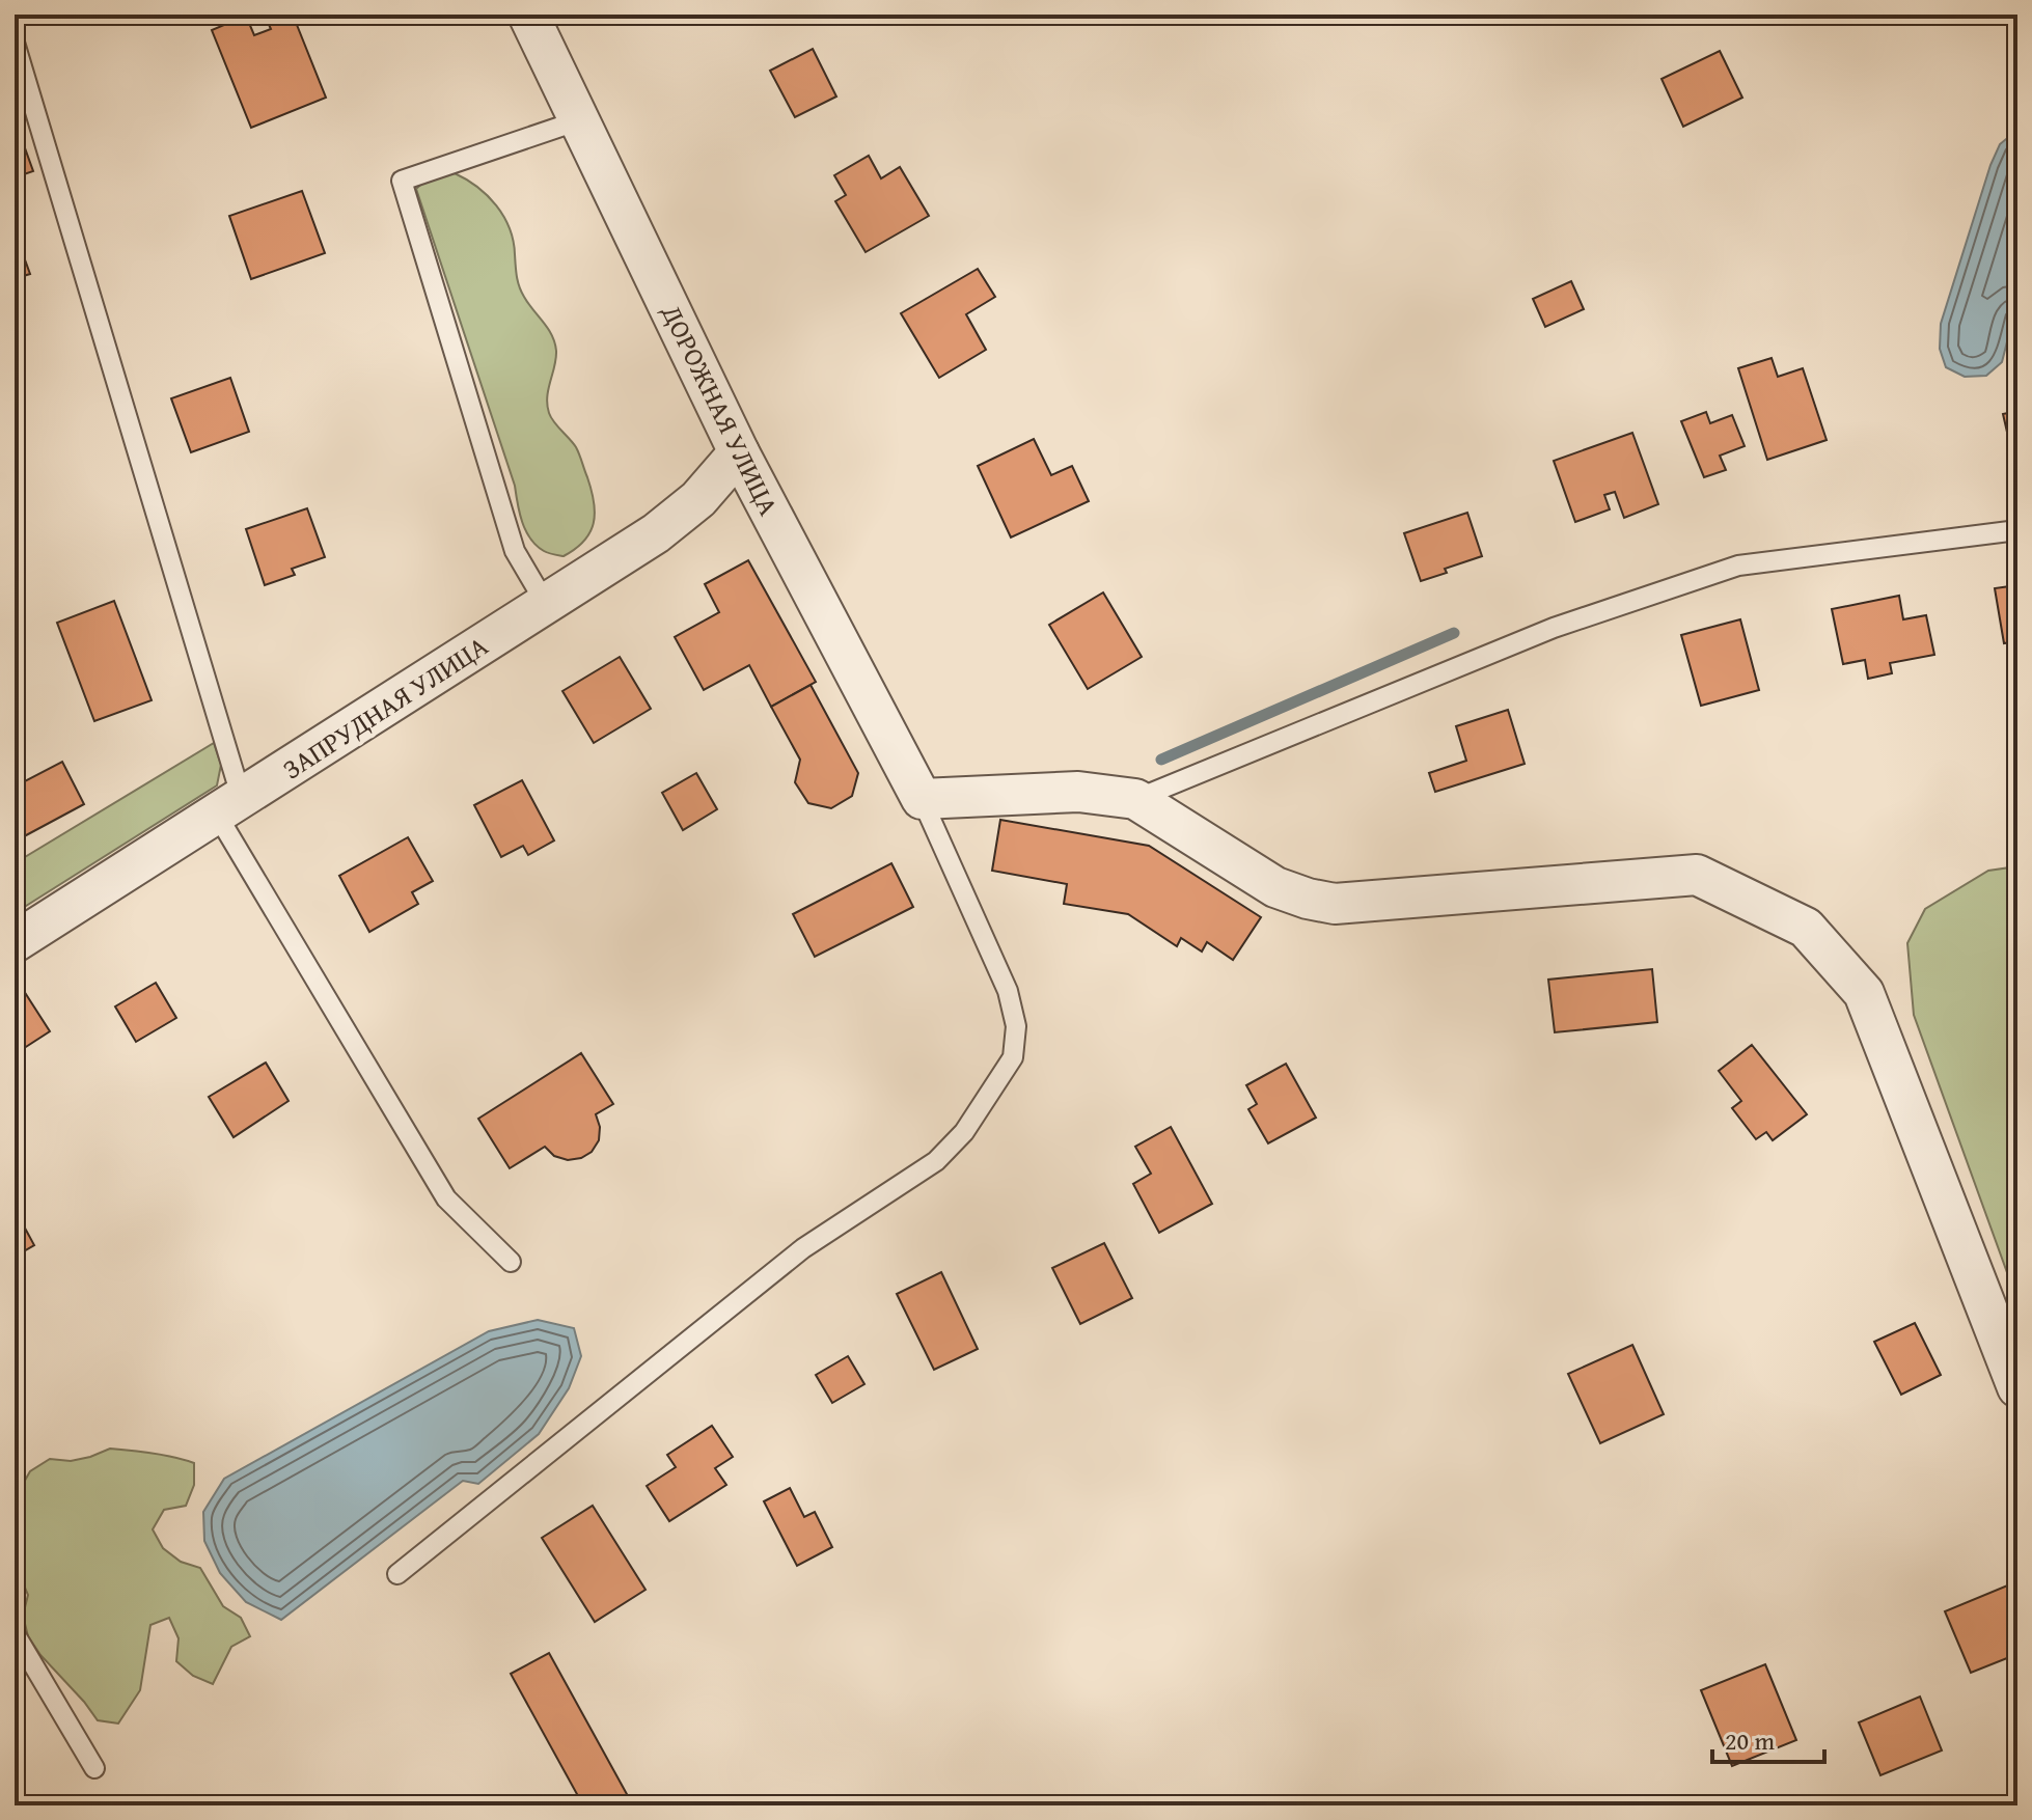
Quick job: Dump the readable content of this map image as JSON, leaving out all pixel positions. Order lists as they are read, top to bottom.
{
  "streets": {
    "street": ["ДОРОЖНАЯ УЛИЦА", "ЗАПРУДНАЯ УЛИЦА"]
  },
  "crossings": [
    ["ДОРОЖНАЯ УЛИЦА", "ЗАПРУДНАЯ УЛИЦА"]
  ],
  "scale_bar": "20 m"
}
